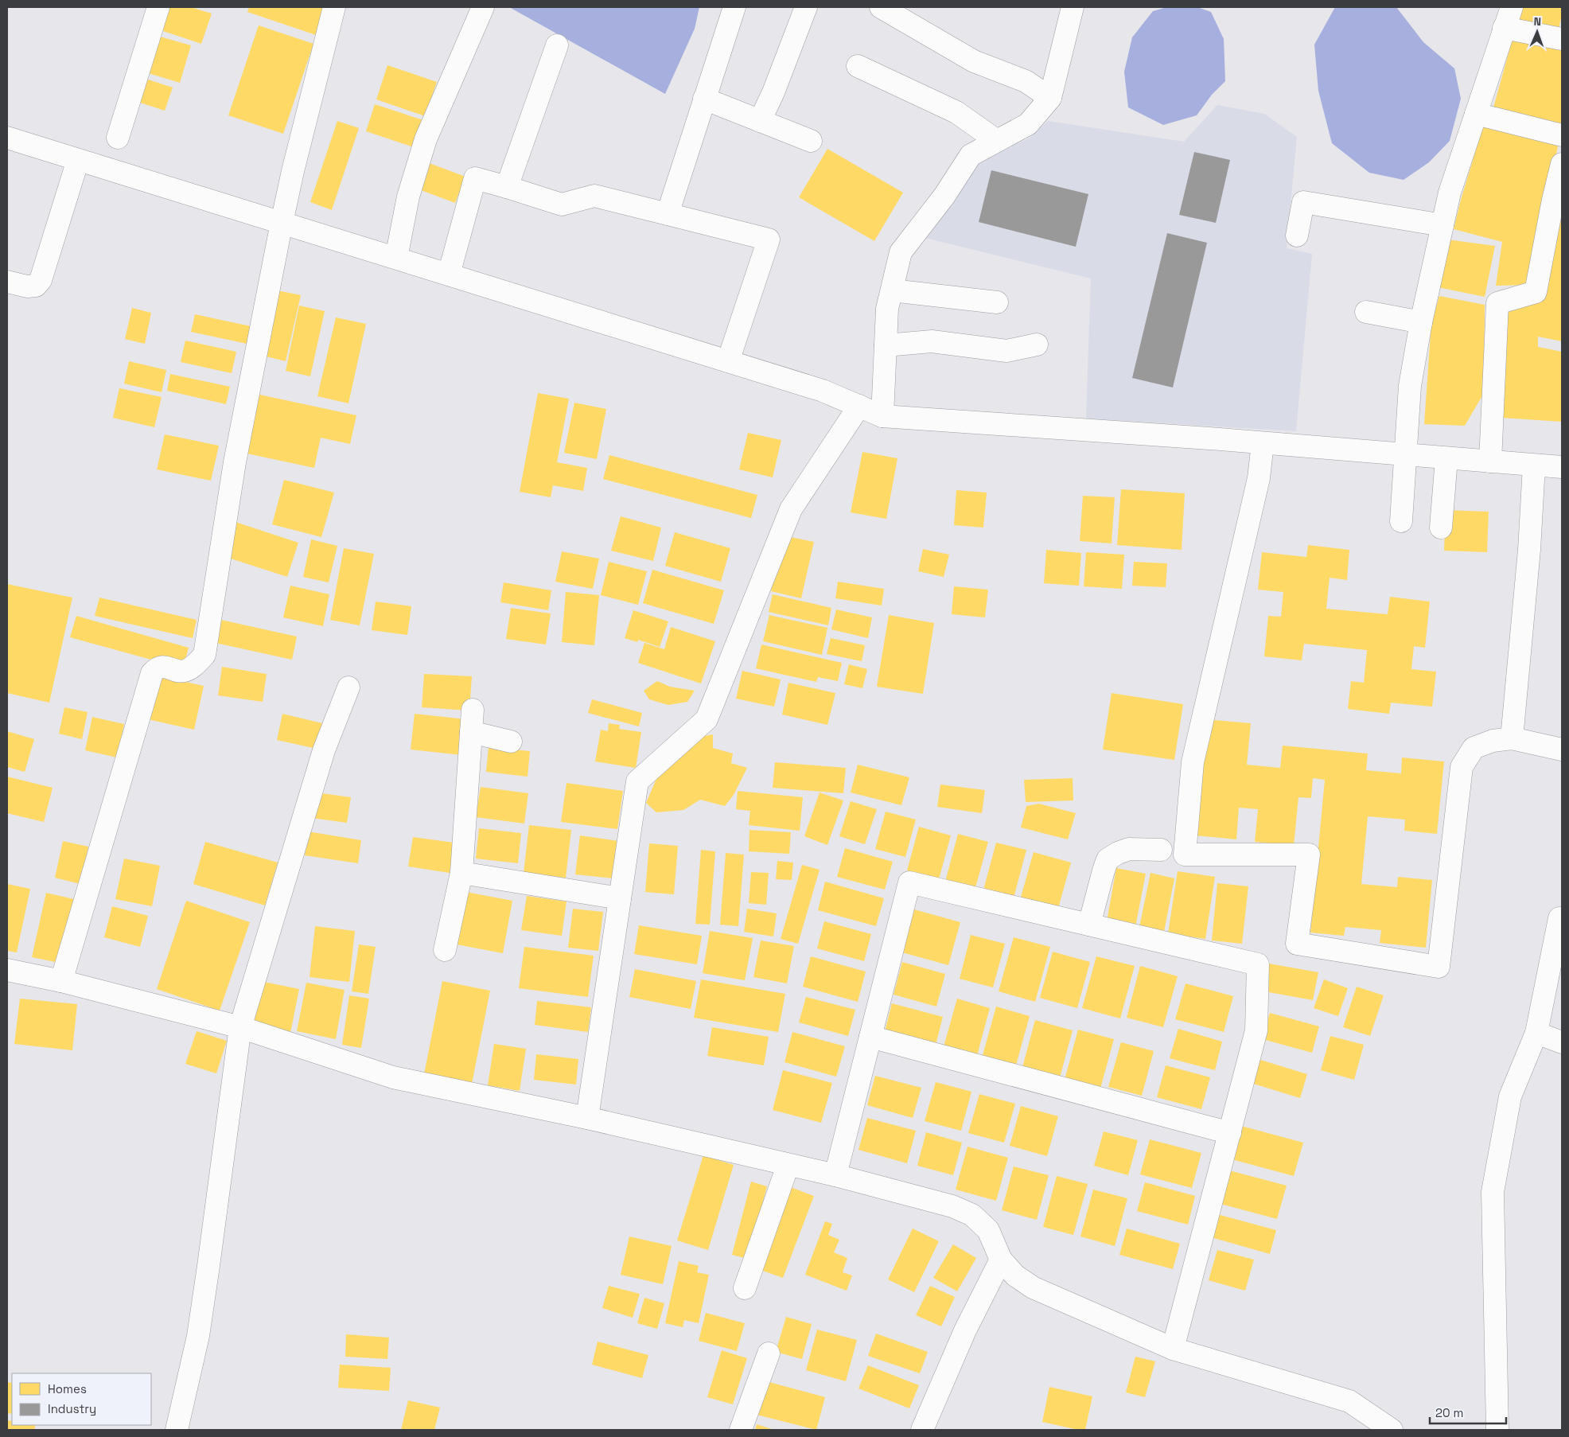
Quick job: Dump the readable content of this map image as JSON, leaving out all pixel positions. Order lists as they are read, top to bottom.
{
  "legend": ["Homes", "Industry"],
  "scale_bar": "20 m",
  "north": "top"
}
